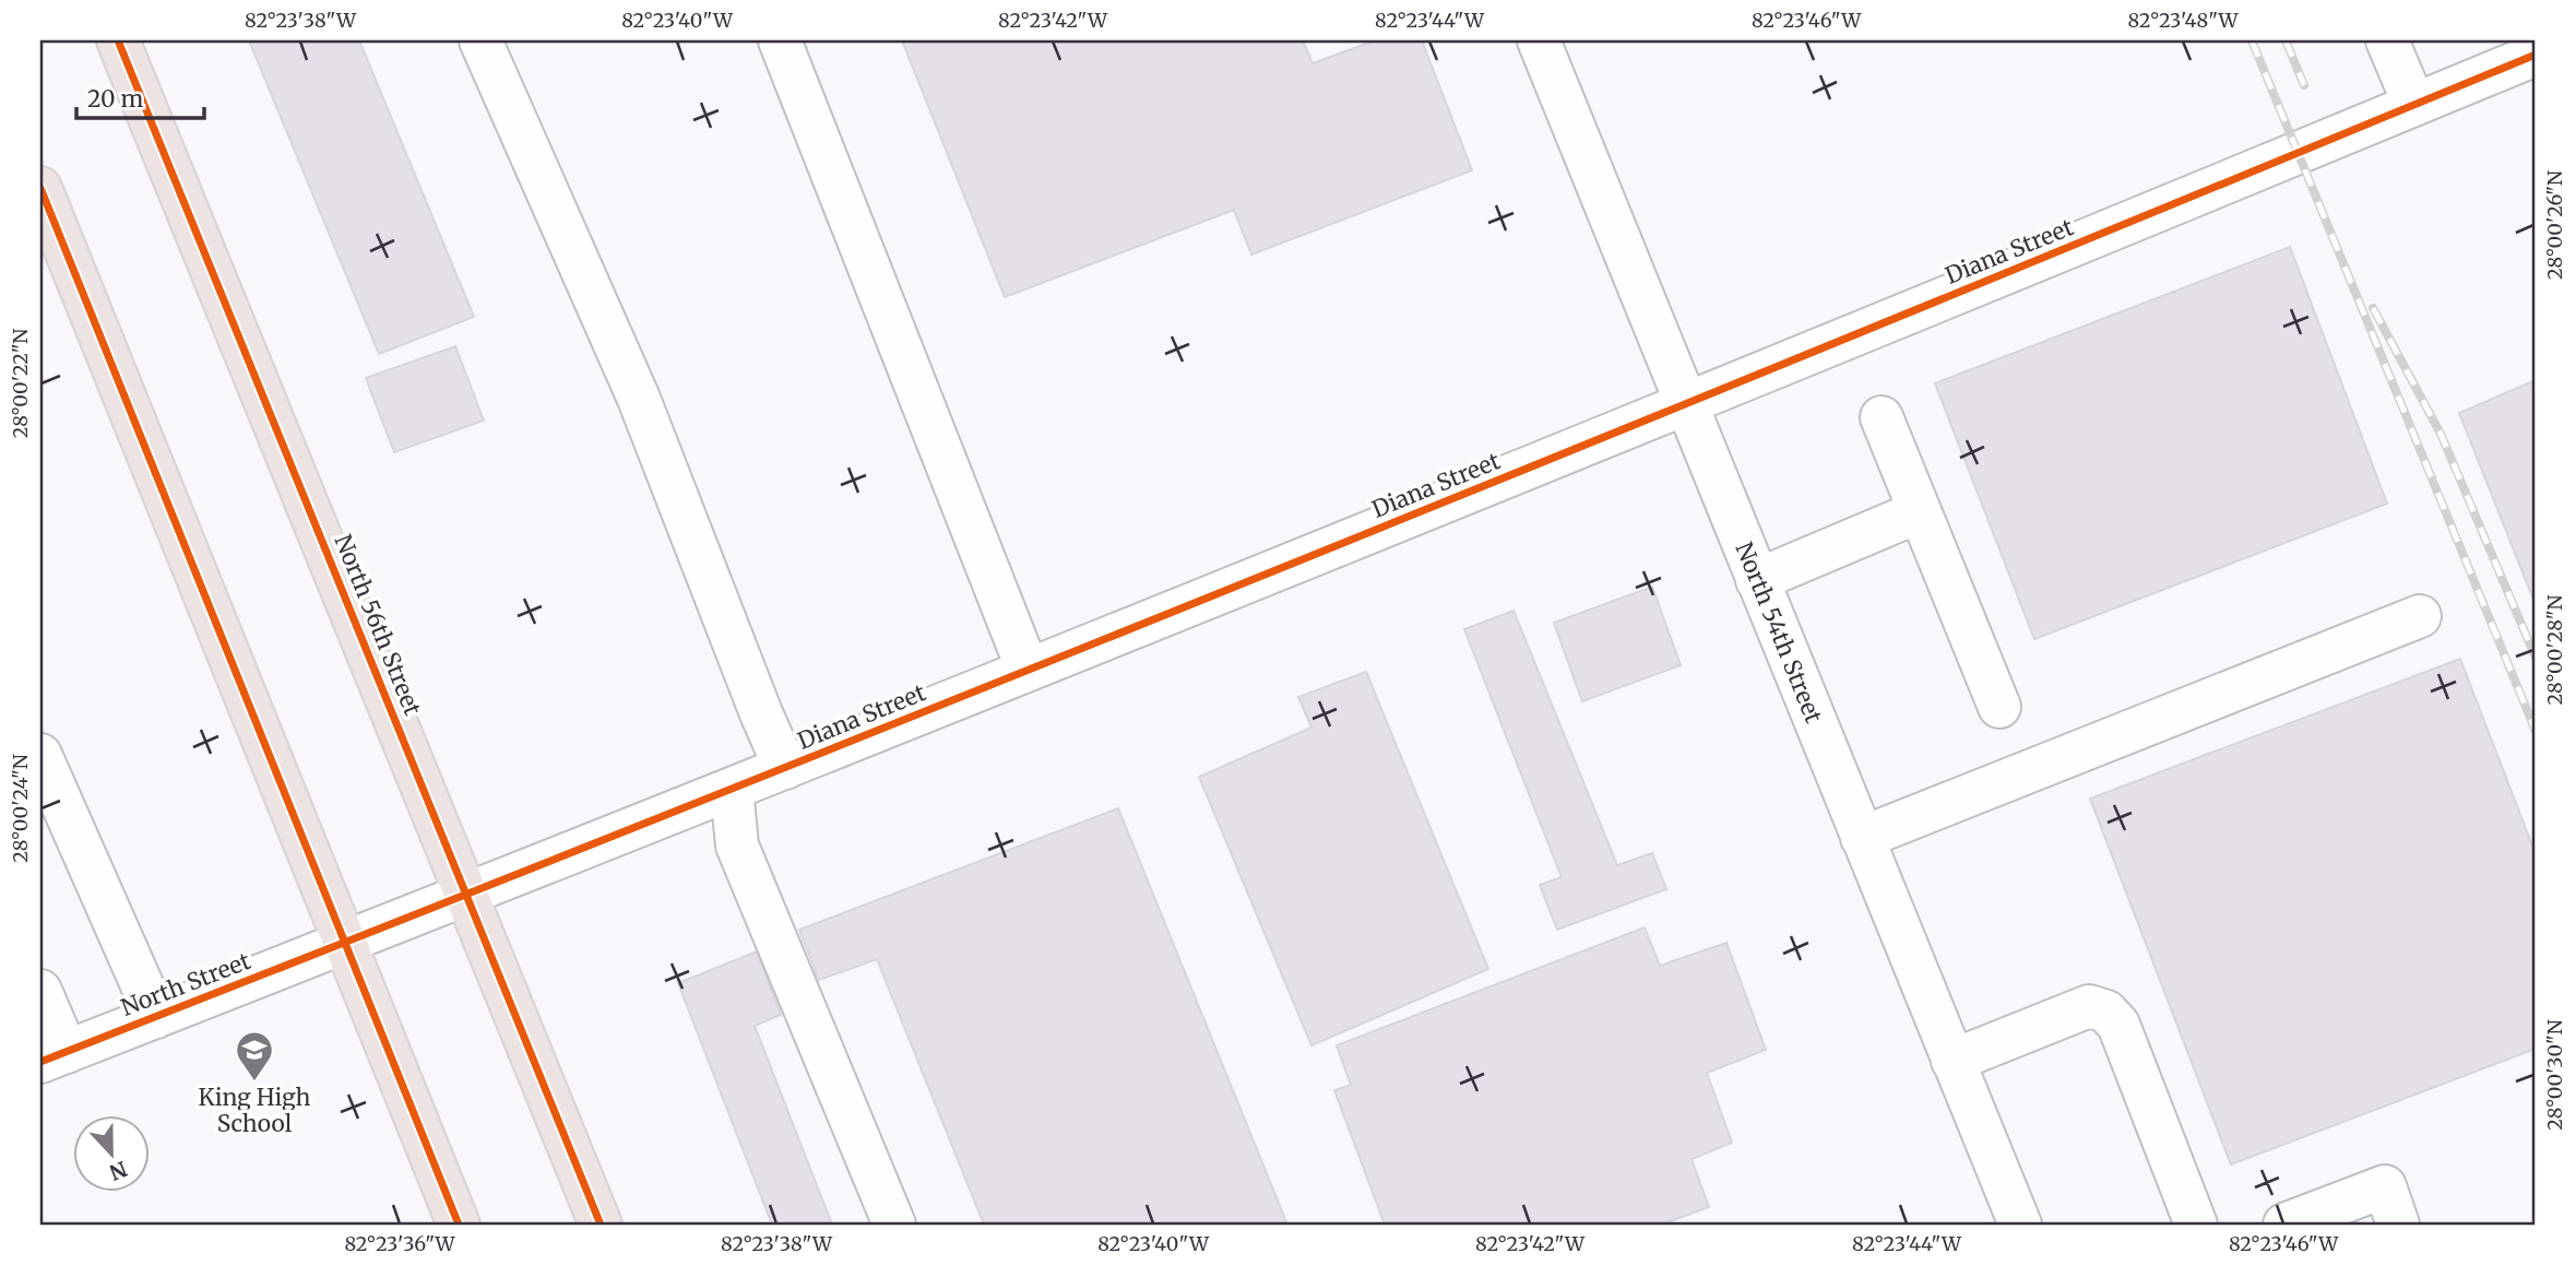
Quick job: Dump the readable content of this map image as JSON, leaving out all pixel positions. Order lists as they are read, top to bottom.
{
  "streets": {
    "main road": ["North 56th Street"],
    "street": ["Diana Street", "North 54th Street", "North Street"]
  },
  "crossings": [
    ["Diana Street", "North 56th Street"],
    ["Diana Street", "North 54th Street"],
    ["Diana Street", "North Street"]
  ],
  "places": {
    "school or university": ["King High School"]
  },
  "scale_bar": "20 m",
  "north": "bottom",
  "coordinates": [
    "82°23'38\"W",
    "82°23'40\"W",
    "82°23'42\"W",
    "82°23'44\"W",
    "82°23'46\"W",
    "82°23'48\"W",
    "28°00'26\"N",
    "28°00'22\"N",
    "28°00'28\"N",
    "28°00'24\"N",
    "28°00'30\"N",
    "82°23'36\"W"
  ]
}
